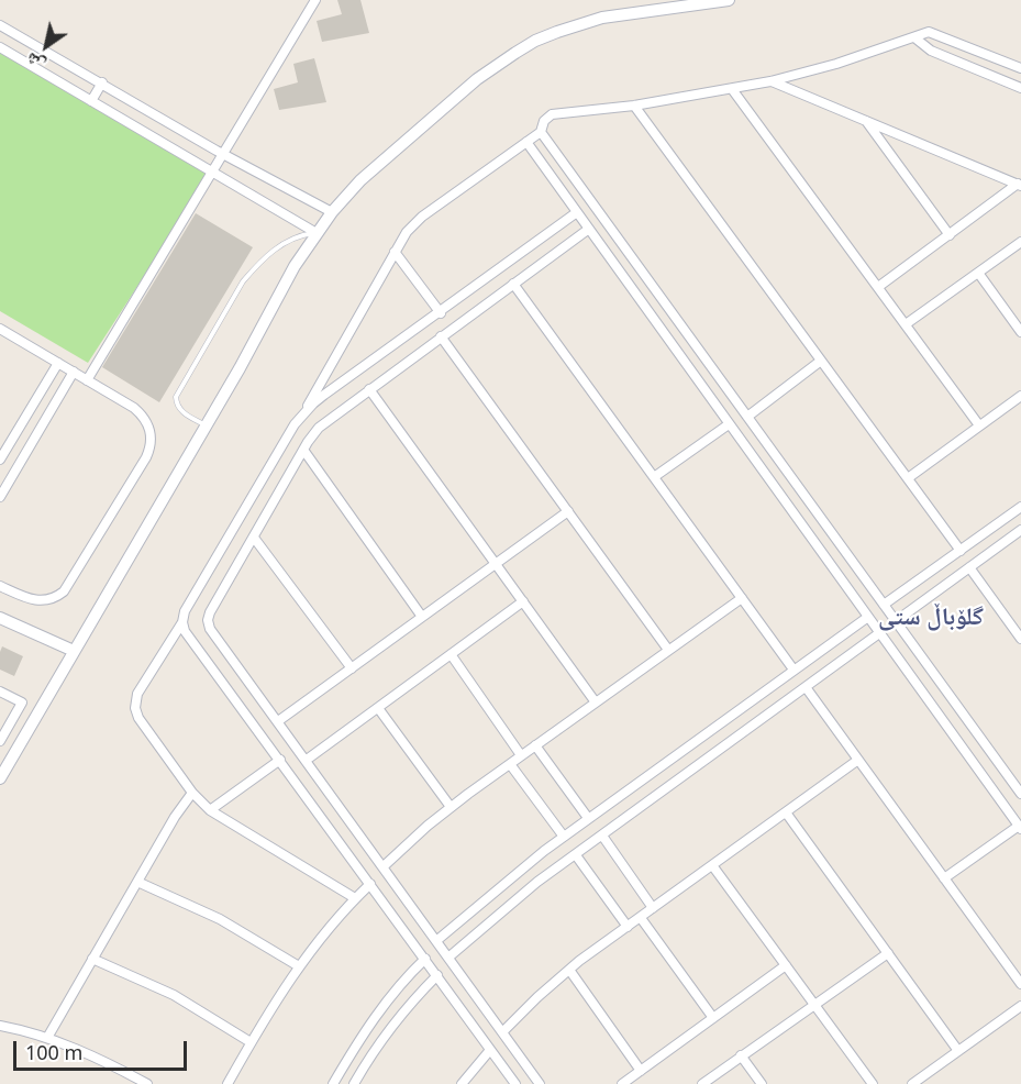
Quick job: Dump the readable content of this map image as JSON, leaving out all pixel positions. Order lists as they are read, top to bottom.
{
  "districts": ["گلۆباڵ ستی"],
  "scale_bar": "100 m",
  "north": "bottom left"
}
